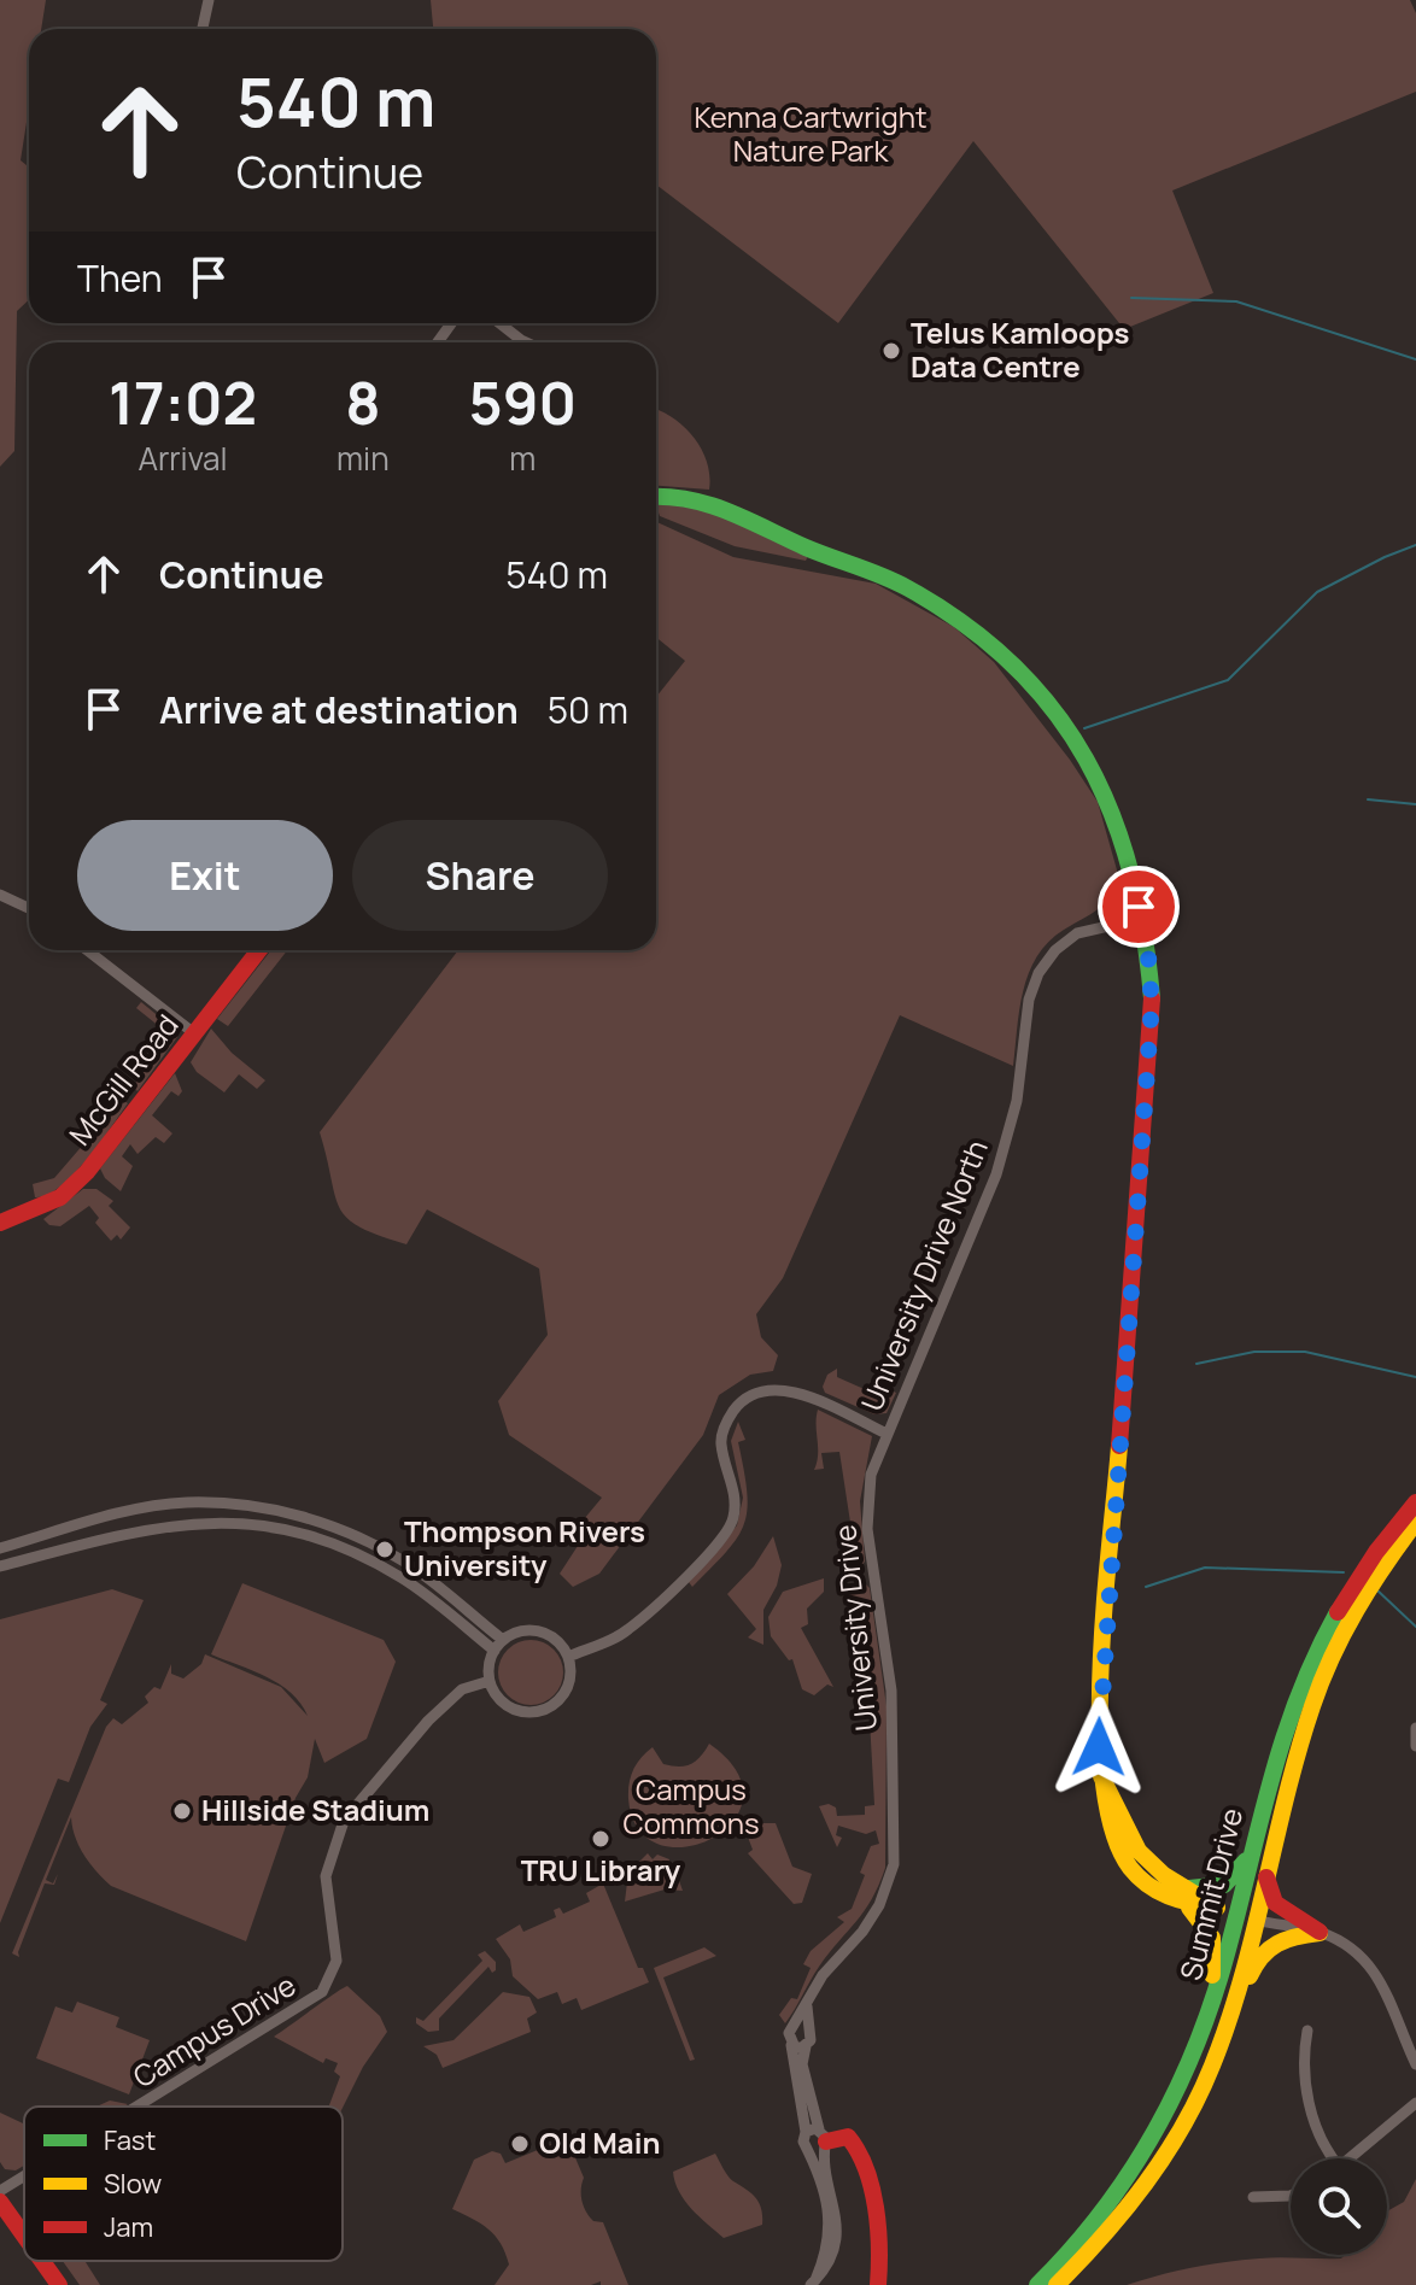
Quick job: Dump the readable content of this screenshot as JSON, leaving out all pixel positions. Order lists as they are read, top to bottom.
{
  "streets": {
    "main road": ["McGill Road", "Summit Drive"],
    "street": ["University Drive North", "University Drive", "Campus Drive"]
  },
  "crossings": [
    ["University Drive North", "University Drive"]
  ],
  "parks": ["Kenna Cartwright Nature Park", "Campus Commons"],
  "places": [
    "Telus Kamloops Data Centre",
    "Thompson Rivers University",
    "Hillside Stadium",
    "TRU Library",
    "Old Main"
  ],
  "legend": ["Fast", "Slow", "Jam"],
  "page": {
    "turn": ["540 m", "Continue"],
    "then": "Then",
    "eta": [
      "17:02",
      "Arrival",
      "8",
      "min",
      "590",
      "m"
    ],
    "list": [
      {
        "name": "Continue",
        "value": "540 m"
      },
      {
        "name": "Arrive at destination",
        "value": "50 m"
      }
    ],
    "buttons": ["Exit", "Share"]
  }
}
